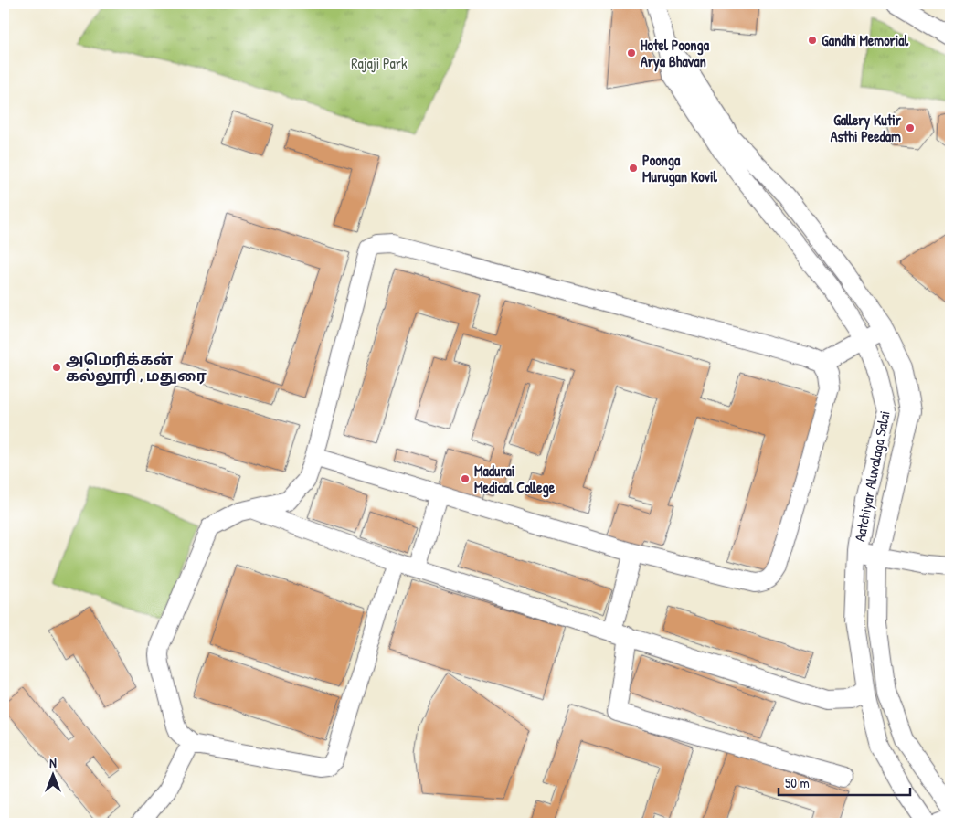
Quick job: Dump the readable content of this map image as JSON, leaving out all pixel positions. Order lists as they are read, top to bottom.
{
  "streets": {
    "street": ["Aatchiyar Aluvalaga Salai"]
  },
  "parks": ["Rajaji Park"],
  "places": [
    "Gandhi Memorial",
    "Hotel Poonga Arya Bhavan",
    "Gallery Kutir Asthi Peedam",
    "Poonga Murugan Kovil",
    "அமெரிக்கன் கல்லூரி , மதுரை",
    "Madurai Medical College"
  ],
  "scale_bar": "50 m",
  "north": "top"
}
